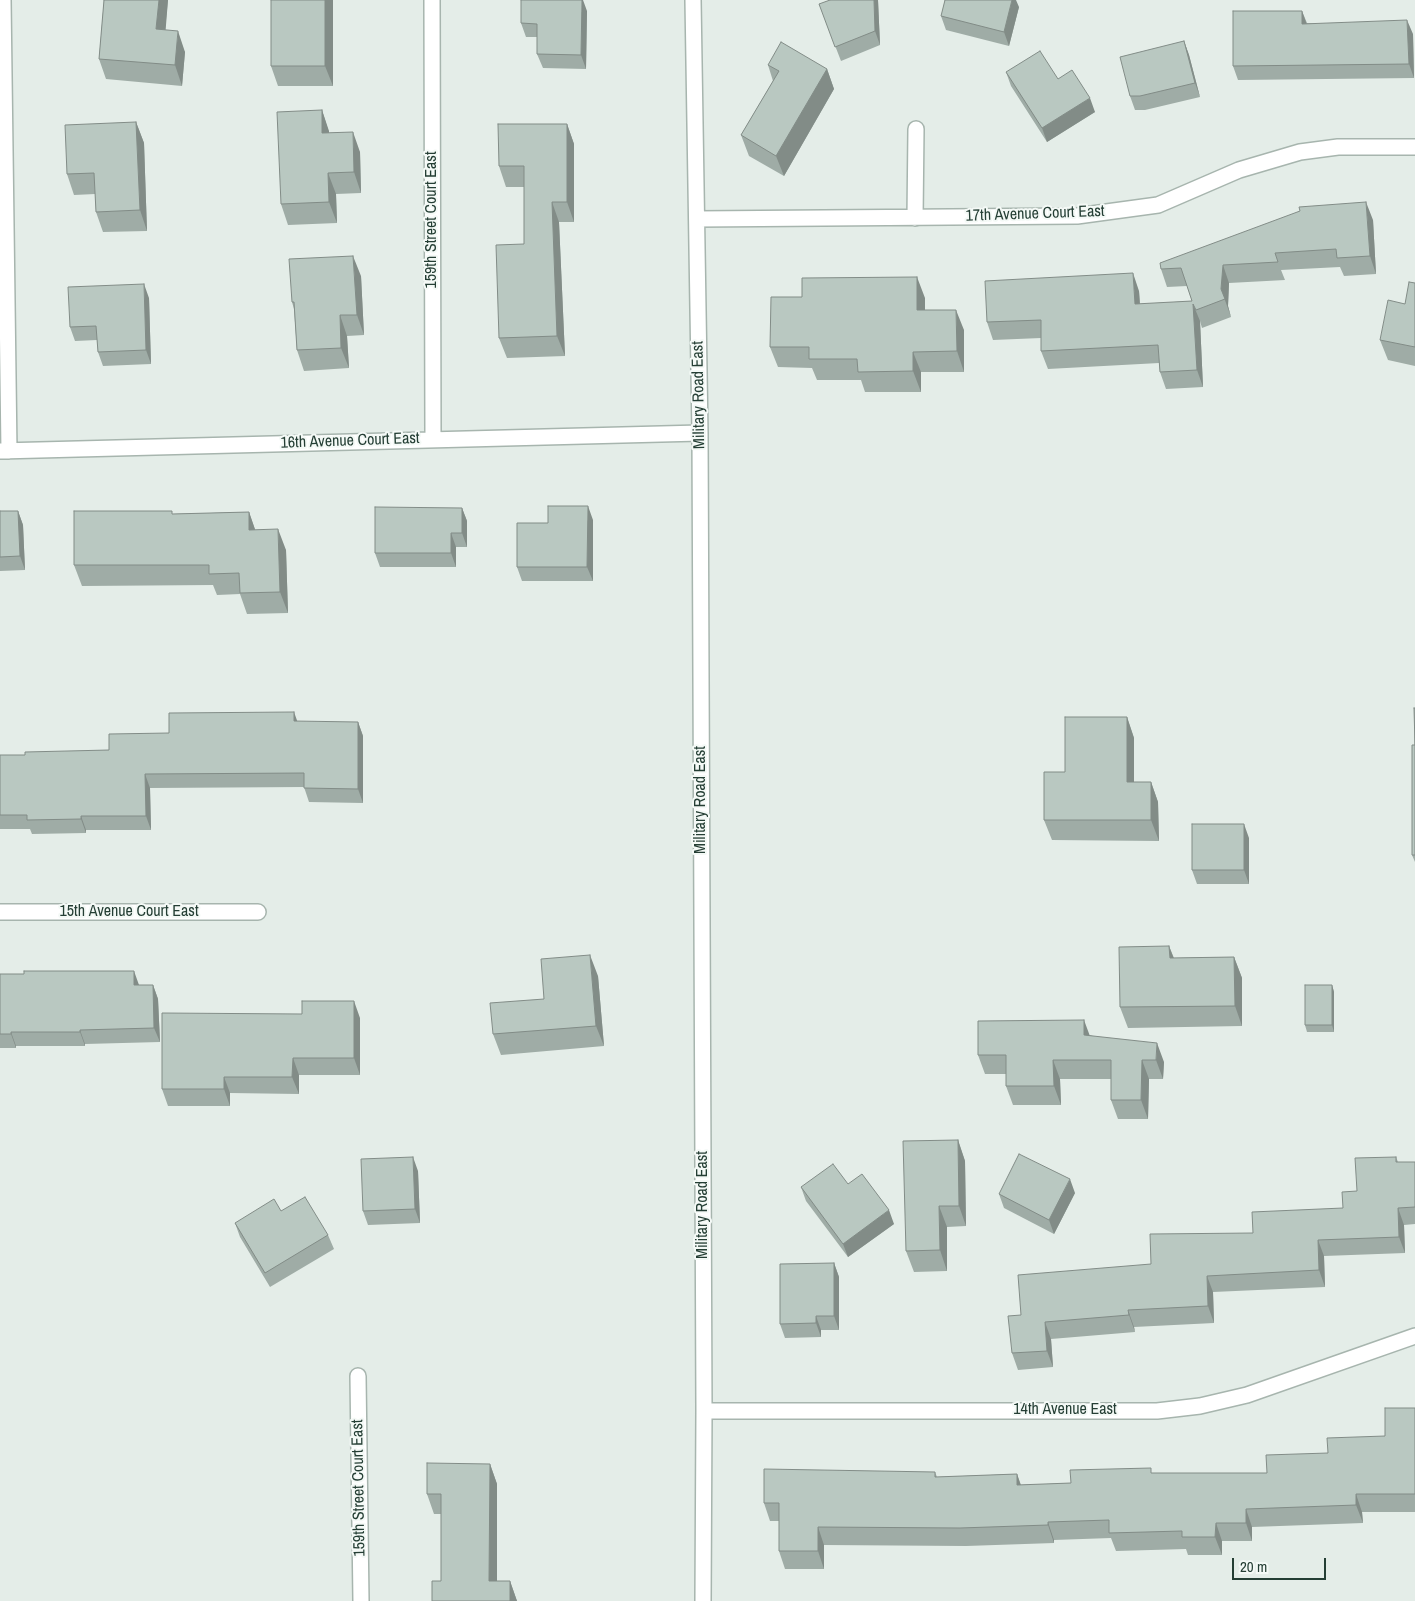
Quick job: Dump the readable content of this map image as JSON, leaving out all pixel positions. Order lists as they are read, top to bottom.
{
  "streets": {
    "street": [
      "17th Avenue Court East",
      "159th Street Court East",
      "Military Road East",
      "16th Avenue Court East",
      "15th Avenue Court East",
      "14th Avenue East"
    ]
  },
  "crossings": [
    ["17th Avenue Court East", "Military Road East"],
    ["159th Street Court East", "16th Avenue Court East"],
    ["Military Road East", "16th Avenue Court East"],
    ["Military Road East", "14th Avenue East"]
  ],
  "scale_bar": "20 m"
}
